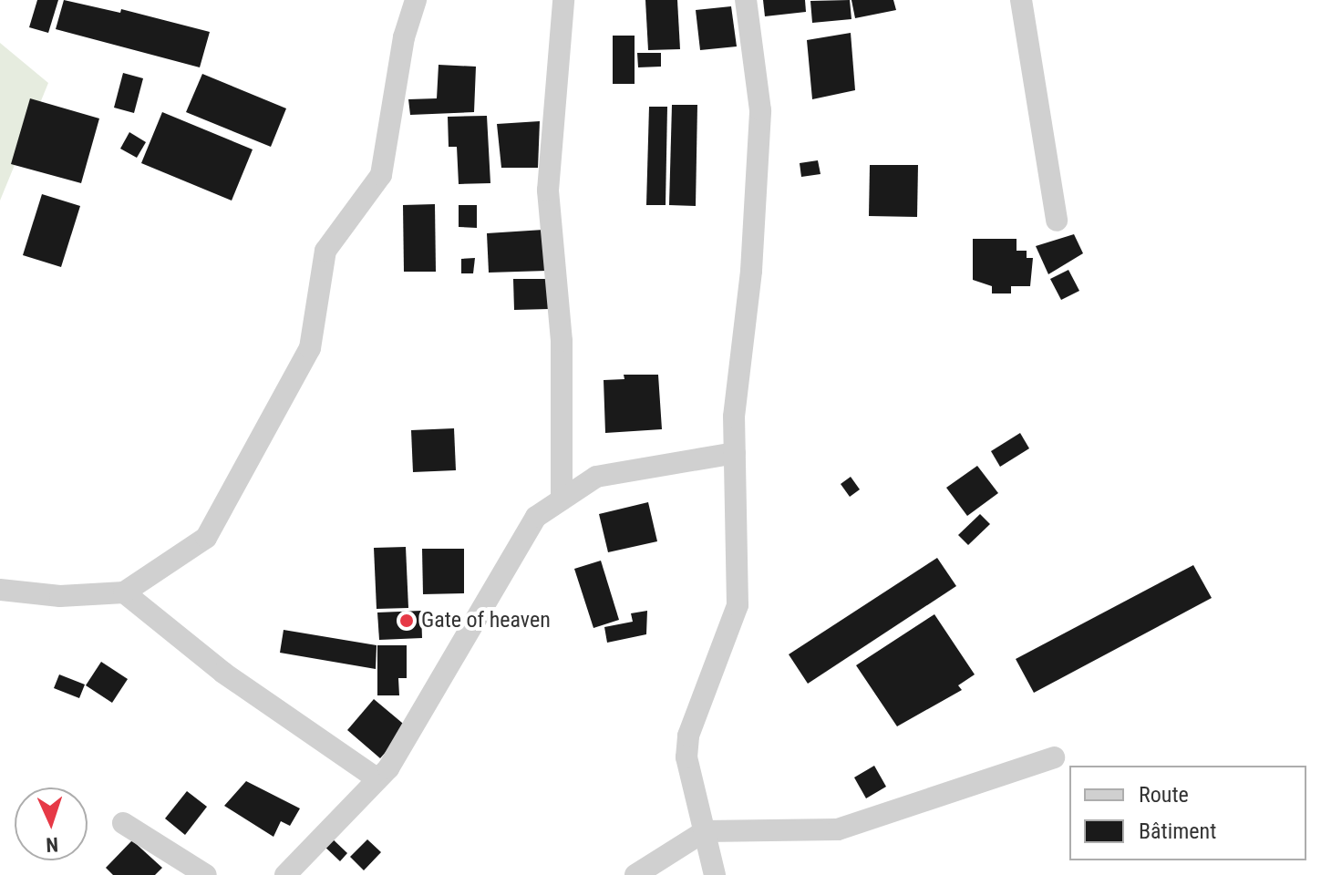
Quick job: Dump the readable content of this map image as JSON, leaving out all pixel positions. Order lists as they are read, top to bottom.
{
  "places": ["Gate of heaven"],
  "legend": ["Route", "Bâtiment"],
  "north": "bottom"
}
